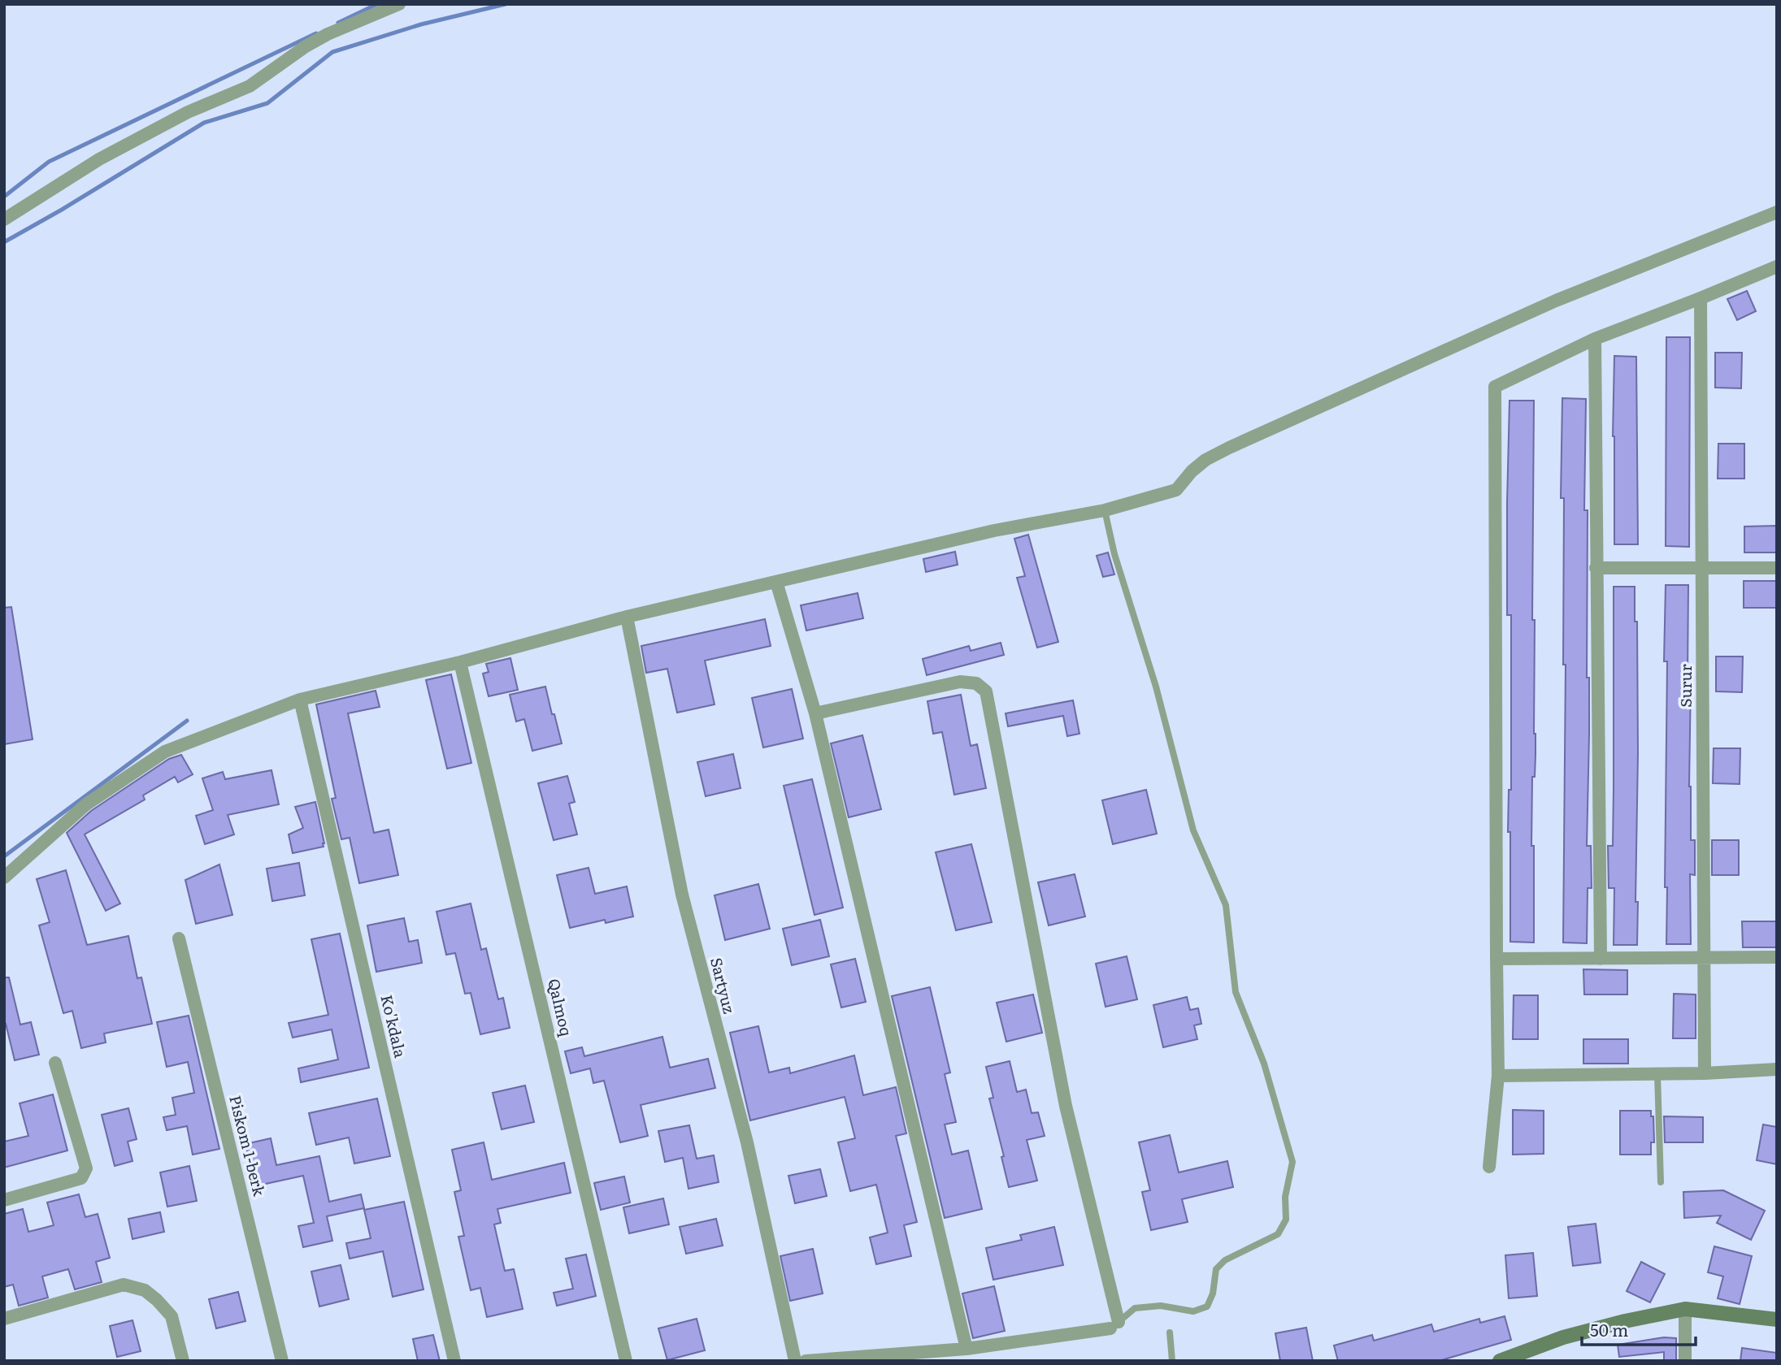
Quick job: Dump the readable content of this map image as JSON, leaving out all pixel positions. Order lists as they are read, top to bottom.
{
  "streets": {
    "street": [
      "Surur",
      "Sartyuz",
      "Qalmoq",
      "Ko'kdala",
      "Piskom 1-berk"
    ]
  },
  "scale_bar": "50 m"
}
